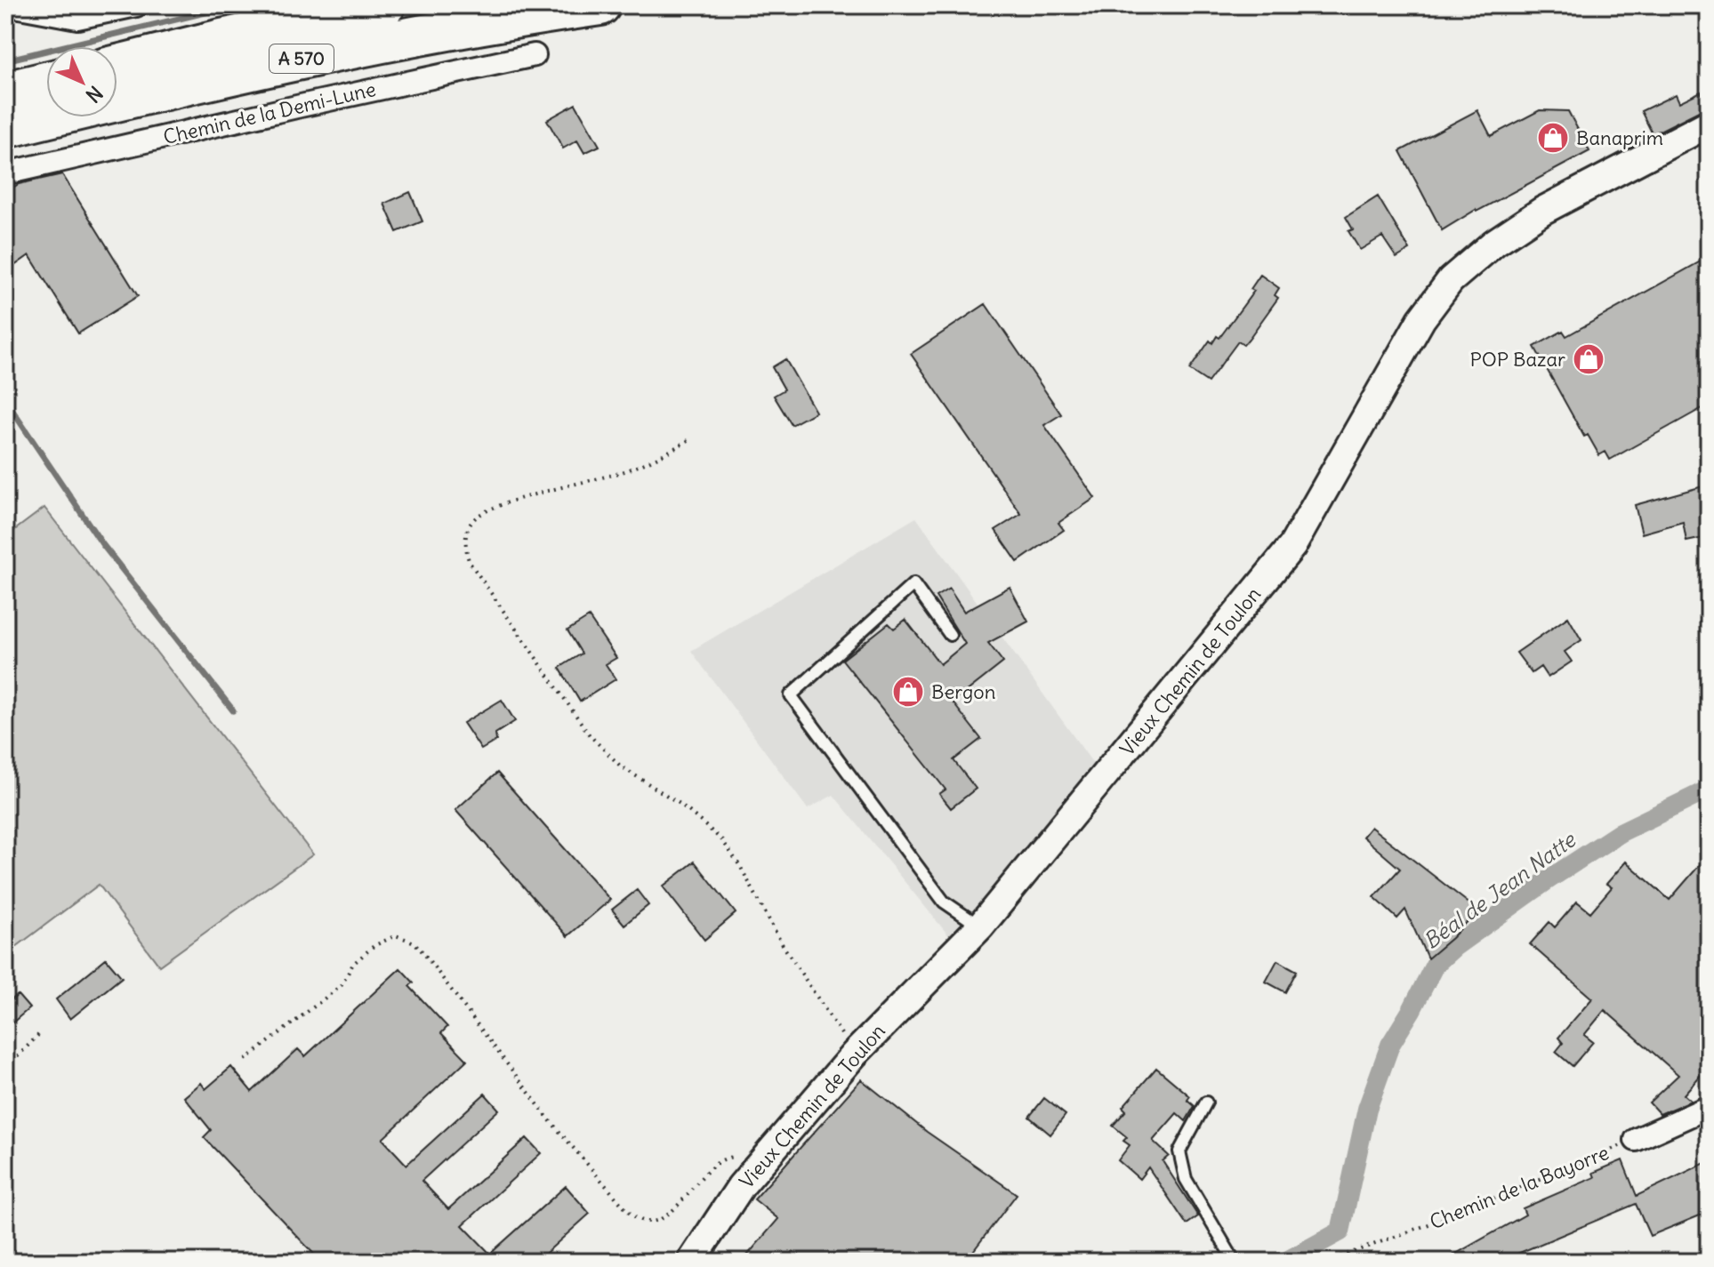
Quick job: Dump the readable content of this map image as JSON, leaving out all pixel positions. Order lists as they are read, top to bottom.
{
  "streets": {
    "highway": ["A 570"],
    "street": ["Chemin de la Demi-Lune", "Vieux Chemin de Toulon"],
    "path": ["Chemin de la Bayorre"]
  },
  "water": ["Béal de Jean Natte"],
  "places": {
    "shop": ["Banaprim", "POP Bazar", "Bergon"]
  },
  "north": "bottom right"
}
